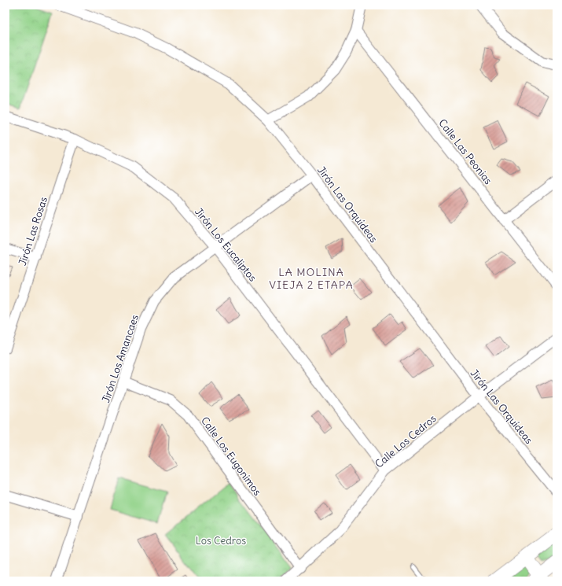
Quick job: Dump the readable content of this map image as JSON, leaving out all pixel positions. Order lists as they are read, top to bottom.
{
  "streets": {
    "street": [
      "Calle Las Peonias",
      "Jirón Las Orquídeas",
      "Jirón Las Rosas",
      "Jirón Los Eucaliptos",
      "Jirón Los Amancaes",
      "Calle Los Cedros",
      "Calle Los Eugonimos"
    ]
  },
  "crossings": [
    ["Jirón Las Orquídeas", "Jirón Los Amancaes"],
    ["Jirón Las Orquídeas", "Calle Los Cedros"],
    ["Jirón Las Rosas", "Jirón Los Eucaliptos"],
    ["Jirón Los Eucaliptos", "Jirón Los Amancaes"],
    ["Jirón Los Eucaliptos", "Calle Los Cedros"],
    ["Jirón Los Amancaes", "Calle Los Eugonimos"],
    ["Calle Los Cedros", "Calle Los Eugonimos"]
  ],
  "districts": ["LA MOLINA VIEJA 2 ETAPA"],
  "parks": ["Los Cedros"]
}
